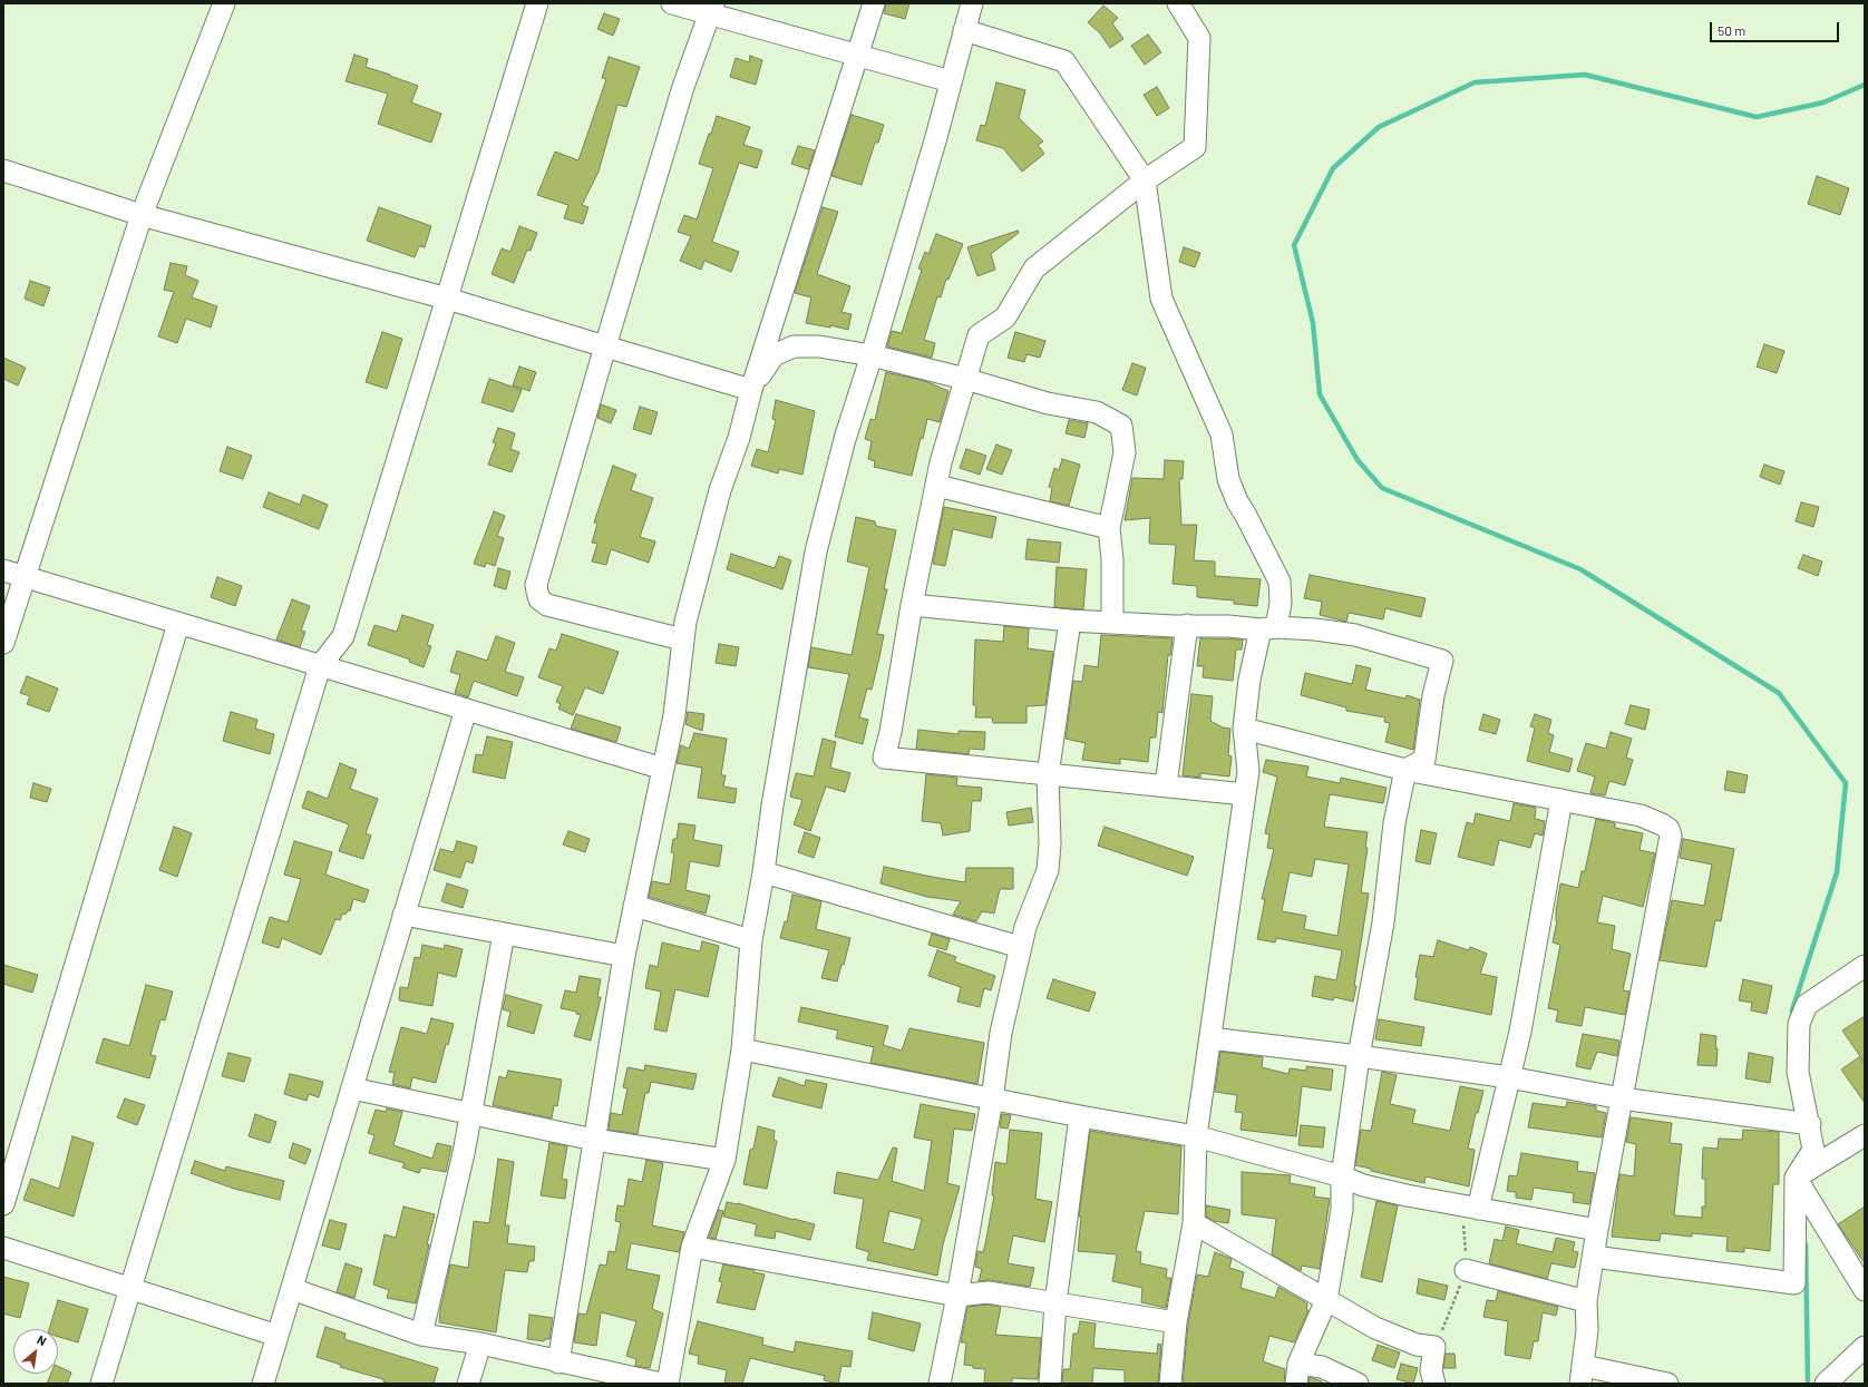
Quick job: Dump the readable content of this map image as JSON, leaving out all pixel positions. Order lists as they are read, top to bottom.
{
  "scale_bar": "50 m",
  "north": "top right"
}
